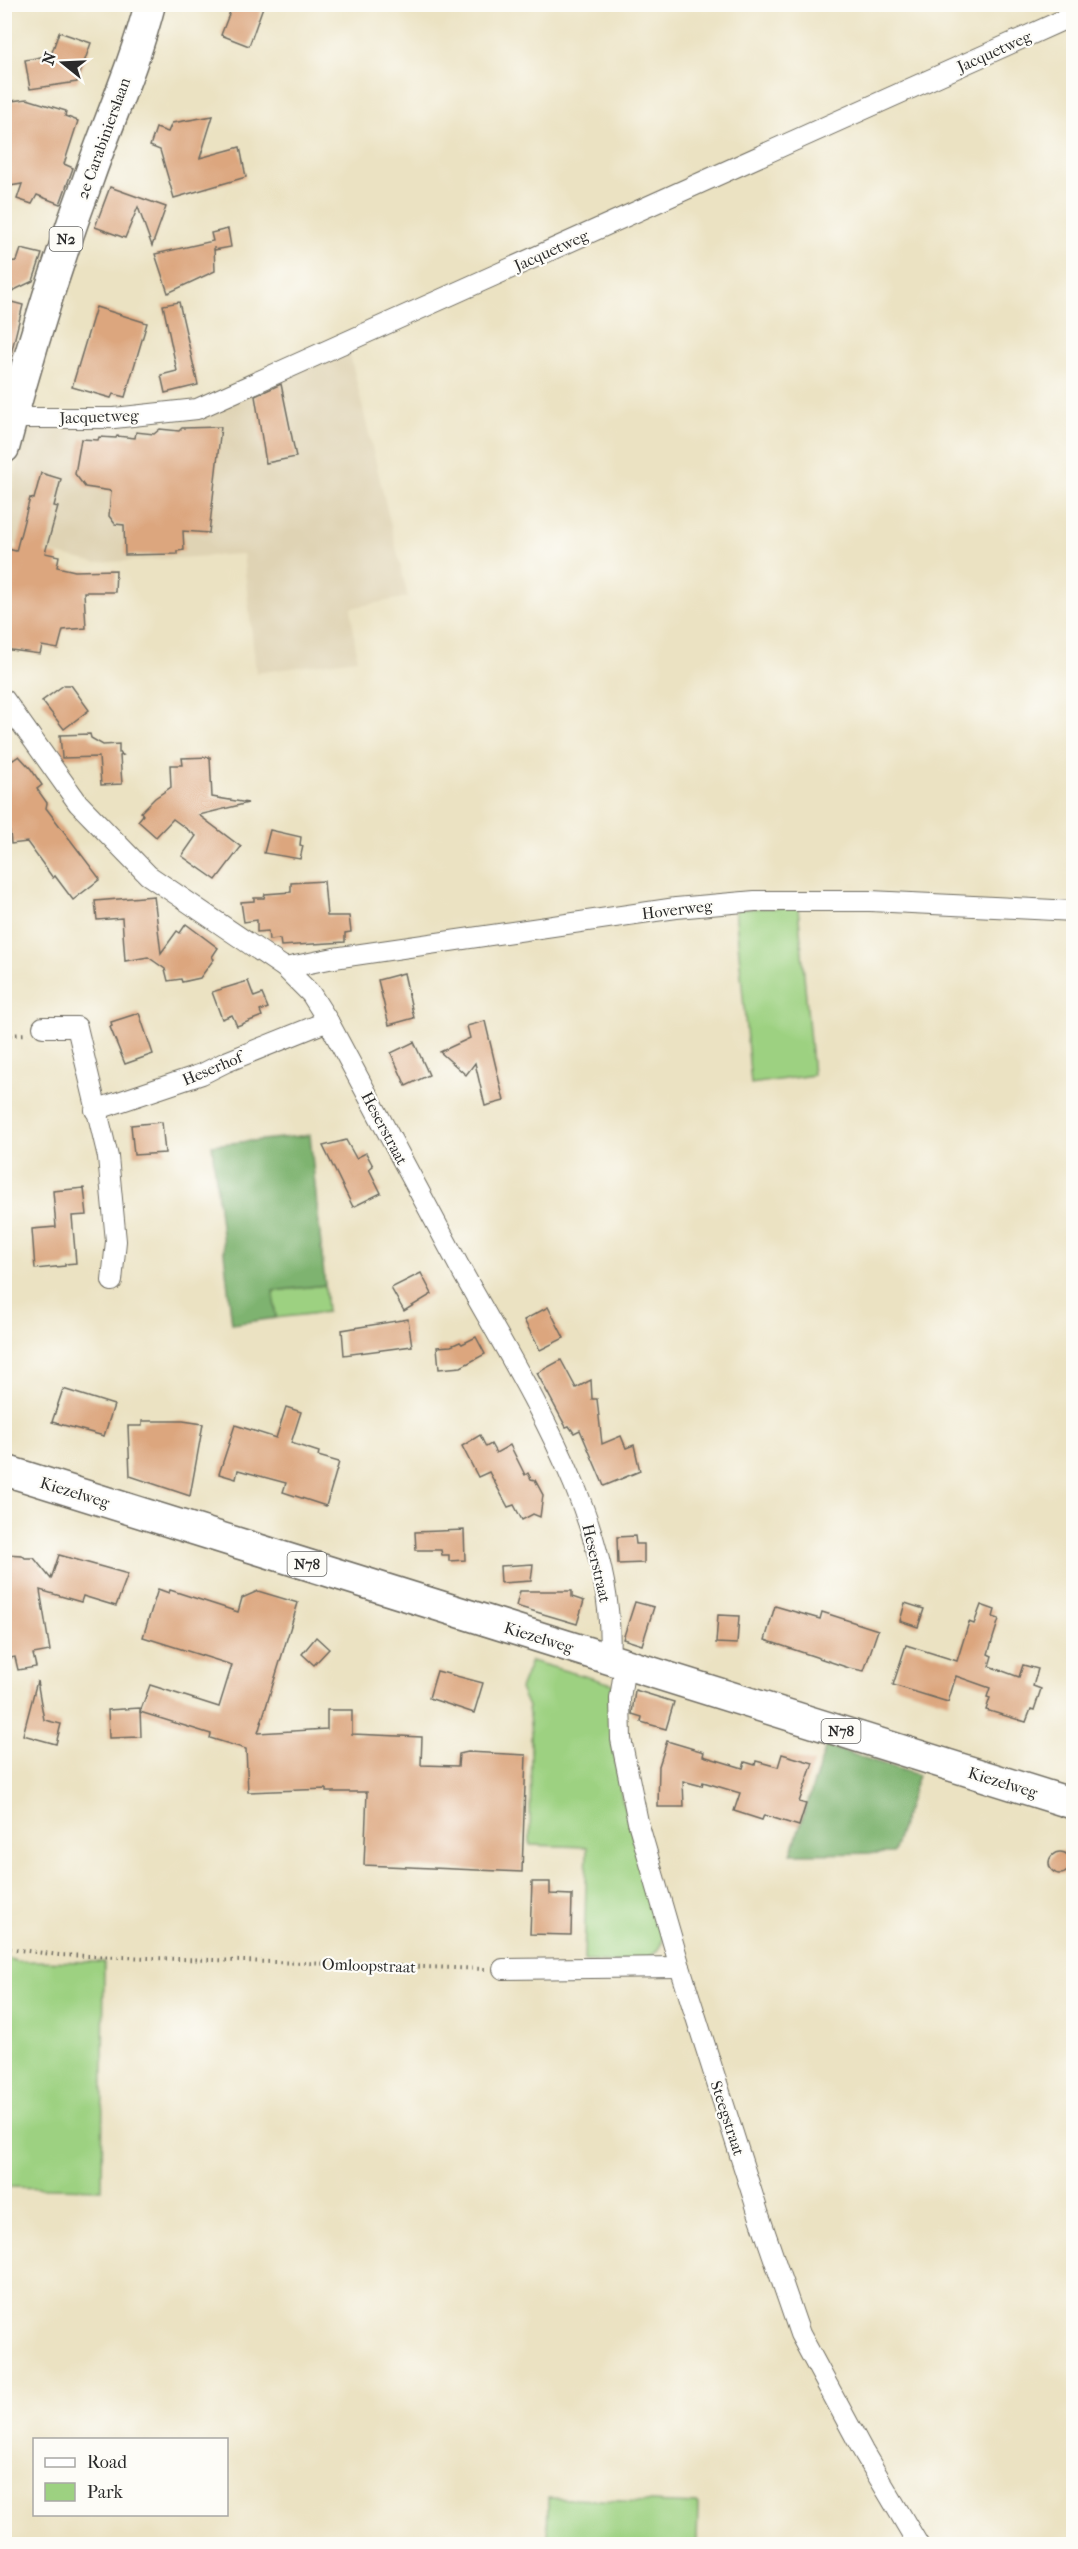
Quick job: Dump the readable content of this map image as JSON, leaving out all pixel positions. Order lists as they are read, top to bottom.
{
  "streets": {
    "main road": [
      "2e Carabinierslaan",
      "N2",
      "Kiezelweg",
      "N78"
    ],
    "street": [
      "Jacquetweg",
      "Hoverweg",
      "Heserhof",
      "Heserstraat",
      "Steegstraat"
    ],
    "path": ["Omloopstraat"]
  },
  "crossings": [
    ["Jacquetweg", "2e Carabinierslaan"],
    ["Hoverweg", "Heserstraat"],
    ["Heserhof", "Heserstraat"],
    ["Heserstraat", "Kiezelweg"],
    ["Heserstraat", "Steegstraat"],
    ["Kiezelweg", "Steegstraat"]
  ],
  "legend": ["Road", "Park"],
  "north": "left"
}
